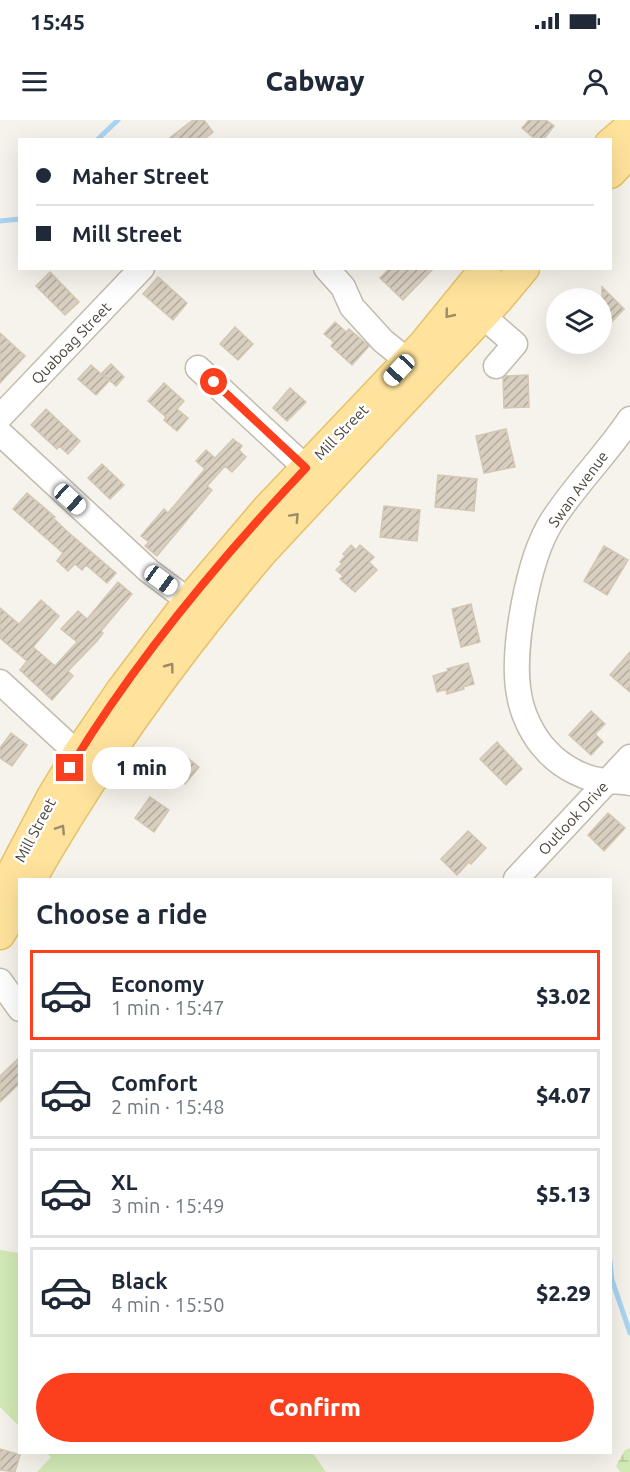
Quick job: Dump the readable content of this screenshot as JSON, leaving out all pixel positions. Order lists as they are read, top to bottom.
{
  "streets": {
    "main road": ["Mill Street"],
    "street": ["Quaboag Street", "Swan Avenue", "Outlook Drive"]
  },
  "crossings": [
    ["Swan Avenue", "Outlook Drive"]
  ],
  "page": {
    "status": "15:45",
    "header": "Cabway",
    "banner": ["Maher Street", "Mill Street"],
    "bubble": "1 min",
    "heading": "Choose a ride",
    "list": [
      {
        "name": "Economy",
        "note": "1 min · 15:47",
        "value": "$3.02"
      },
      {
        "name": "Comfort",
        "note": "2 min · 15:48",
        "value": "$4.07"
      },
      {
        "name": "XL",
        "note": "3 min · 15:49",
        "value": "$5.13"
      },
      {
        "name": "Black",
        "note": "4 min · 15:50",
        "value": "$2.29"
      }
    ],
    "buttons": "Confirm"
  }
}
